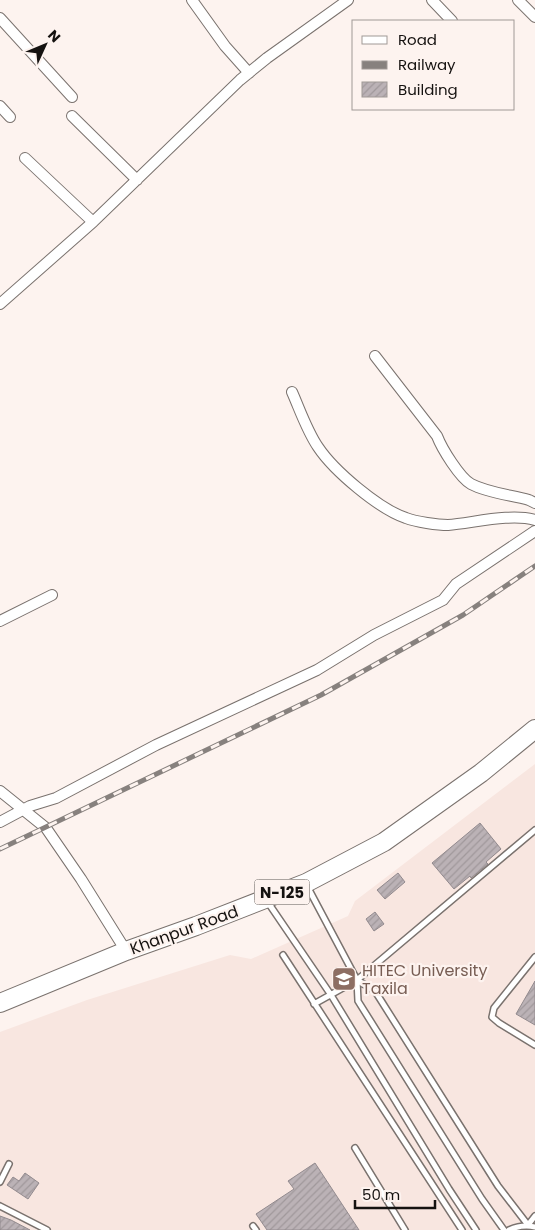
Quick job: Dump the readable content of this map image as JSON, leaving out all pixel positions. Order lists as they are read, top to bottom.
{
  "streets": {
    "highway": ["N-125", "Khanpur Road"]
  },
  "places": {
    "school or university": ["HITEC University Taxila"]
  },
  "legend": ["Road", "Railway", "Building"],
  "scale_bar": "50 m",
  "north": "top right"
}
